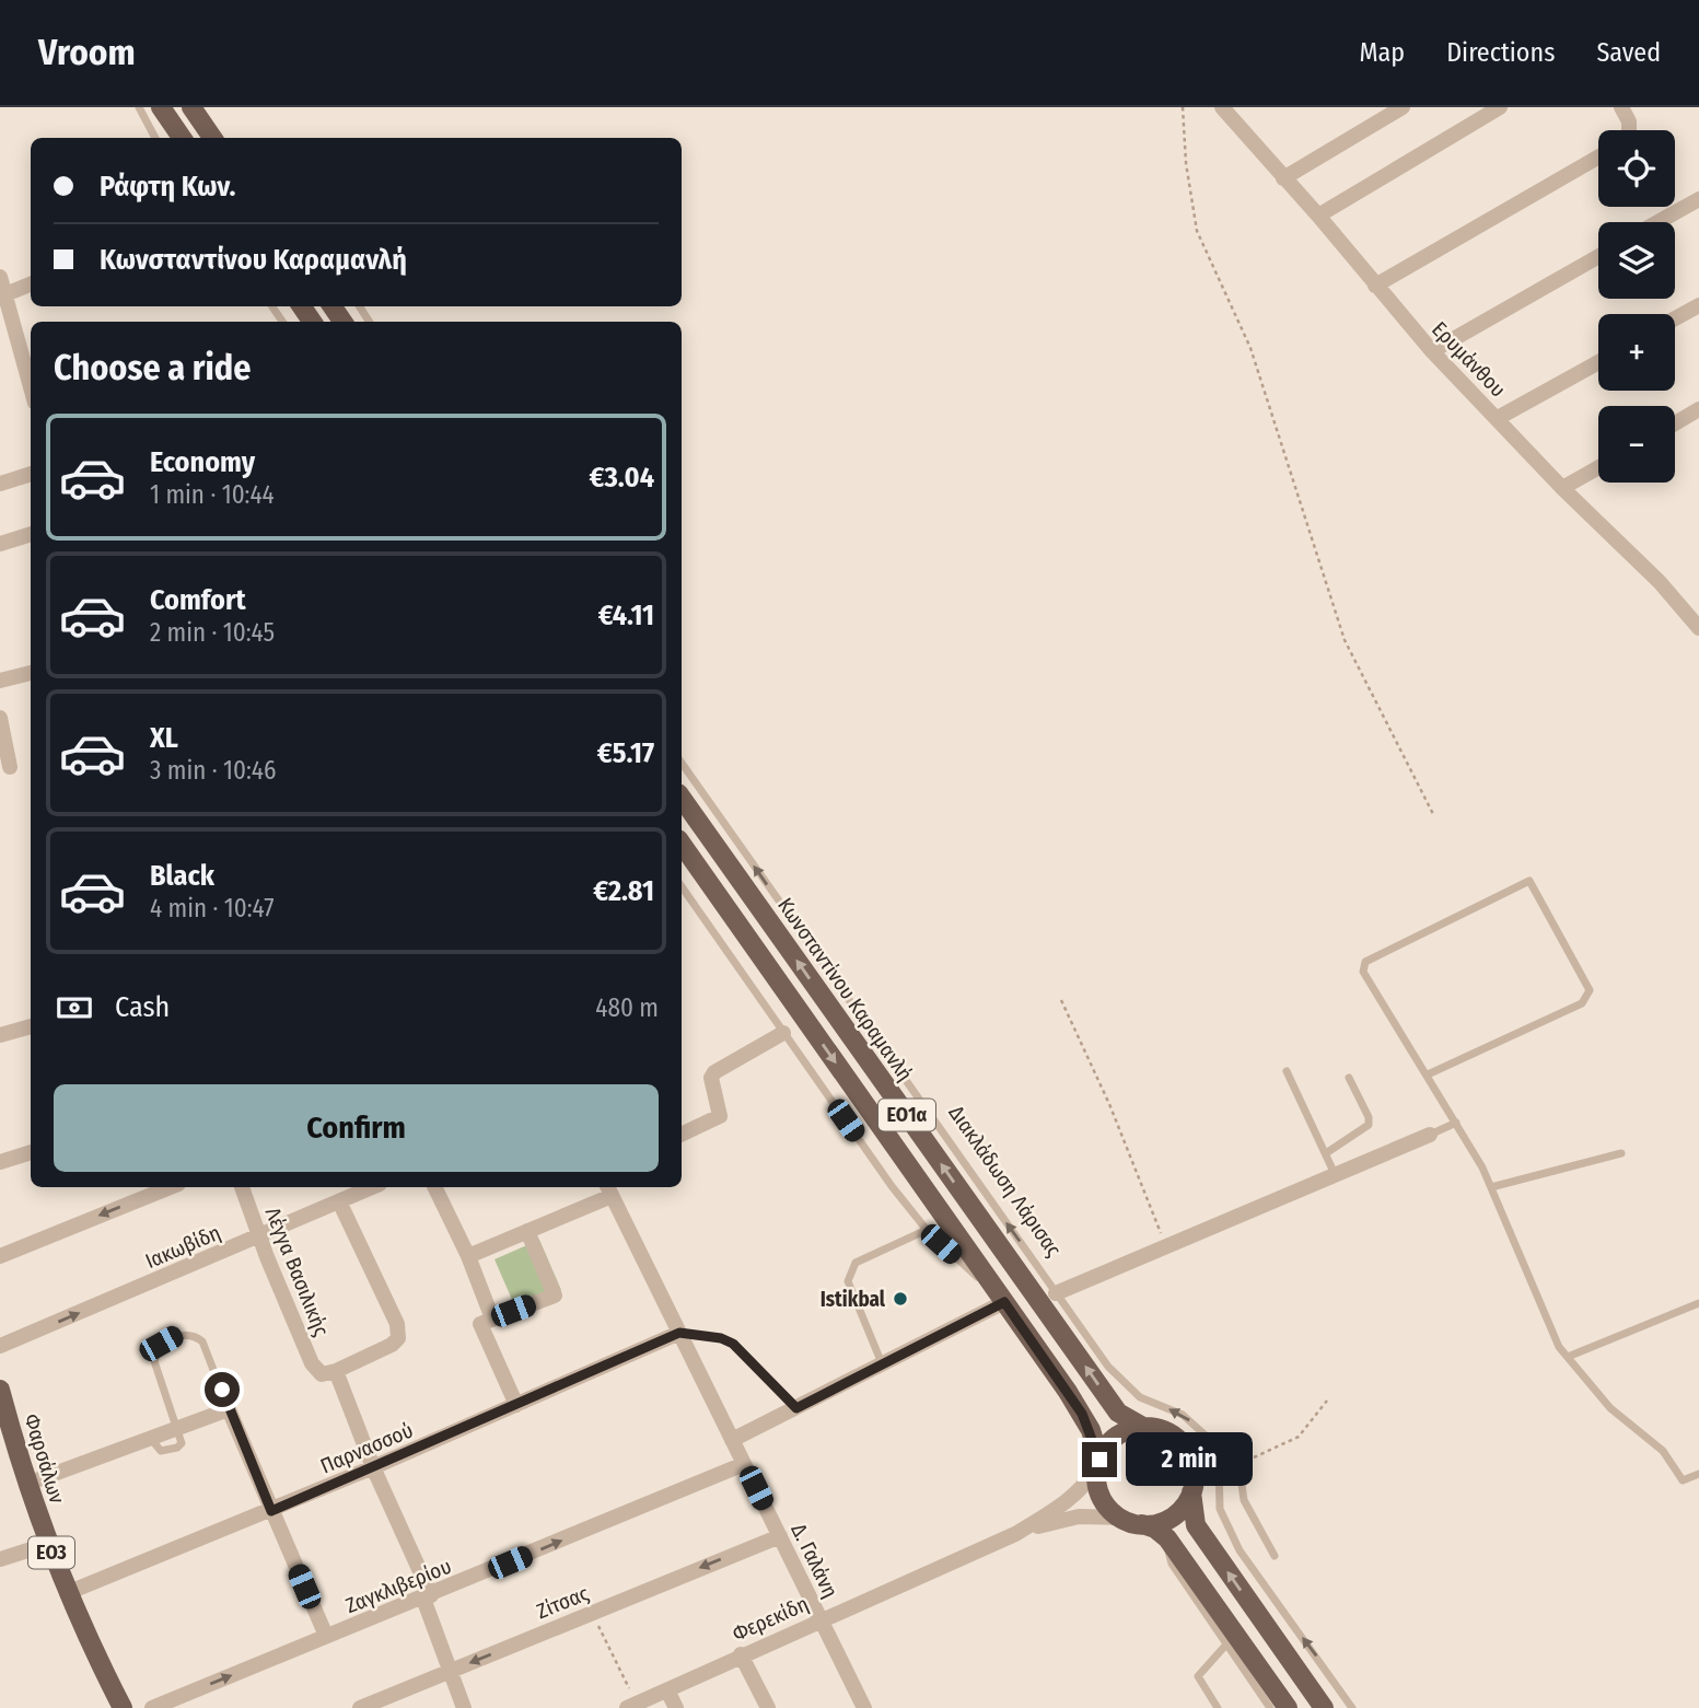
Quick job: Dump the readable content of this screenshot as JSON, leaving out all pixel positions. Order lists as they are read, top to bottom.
{
  "streets": {
    "main road": [
      "Κωνσταντίνου Καραμανλή",
      "ΕΟ1α",
      "Φαρσάλων",
      "ΕΟ3"
    ],
    "street": [
      "Ερυμάνθου",
      "Ιακωβίδη",
      "Λέγγα Βασιλικής",
      "Παρνασσού",
      "Δ. Γαλάνη",
      "Ζαγκλιβερίου",
      "Ζίτσας",
      "Φερεκίδη"
    ],
    "lane": ["Διακλάδωση Λάρισας"]
  },
  "crossings": [
    ["Κωνσταντίνου Καραμανλή", "ΕΟ1α"],
    ["Κωνσταντίνου Καραμανλή", "Φερεκίδη"],
    ["ΕΟ1α", "Φερεκίδη"],
    ["Ιακωβίδη", "Λέγγα Βασιλικής"],
    ["Παρνασσού", "Φαρσάλων"],
    ["Παρνασσού", "Δ. Γαλάνη"],
    ["Δ. Γαλάνη", "Ζαγκλιβερίου"],
    ["Δ. Γαλάνη", "Ζίτσας"],
    ["Δ. Γαλάνη", "Φερεκίδη"]
  ],
  "one_way": ["Διακλάδωση Λάρισας", "Ζαγκλιβερίου", "Ζίτσας"],
  "places": ["Istikbal"],
  "page": {
    "header": "Vroom",
    "nav": ["Map", "Directions", "Saved"],
    "map_buttons": ["+", "−"],
    "banner": ["Ράφτη Κων.", "Κωνσταντίνου Καραμανλή"],
    "heading": "Choose a ride",
    "list": [
      {
        "name": "Economy",
        "note": "1 min · 10:44",
        "value": "€3.04"
      },
      {
        "name": "Comfort",
        "note": "2 min · 10:45",
        "value": "€4.11"
      },
      {
        "name": "XL",
        "note": "3 min · 10:46",
        "value": "€5.17"
      },
      {
        "name": "Black",
        "note": "4 min · 10:47",
        "value": "€2.81"
      }
    ],
    "pay": ["Cash", "480 m"],
    "buttons": "Confirm",
    "bubble": "2 min"
  }
}
